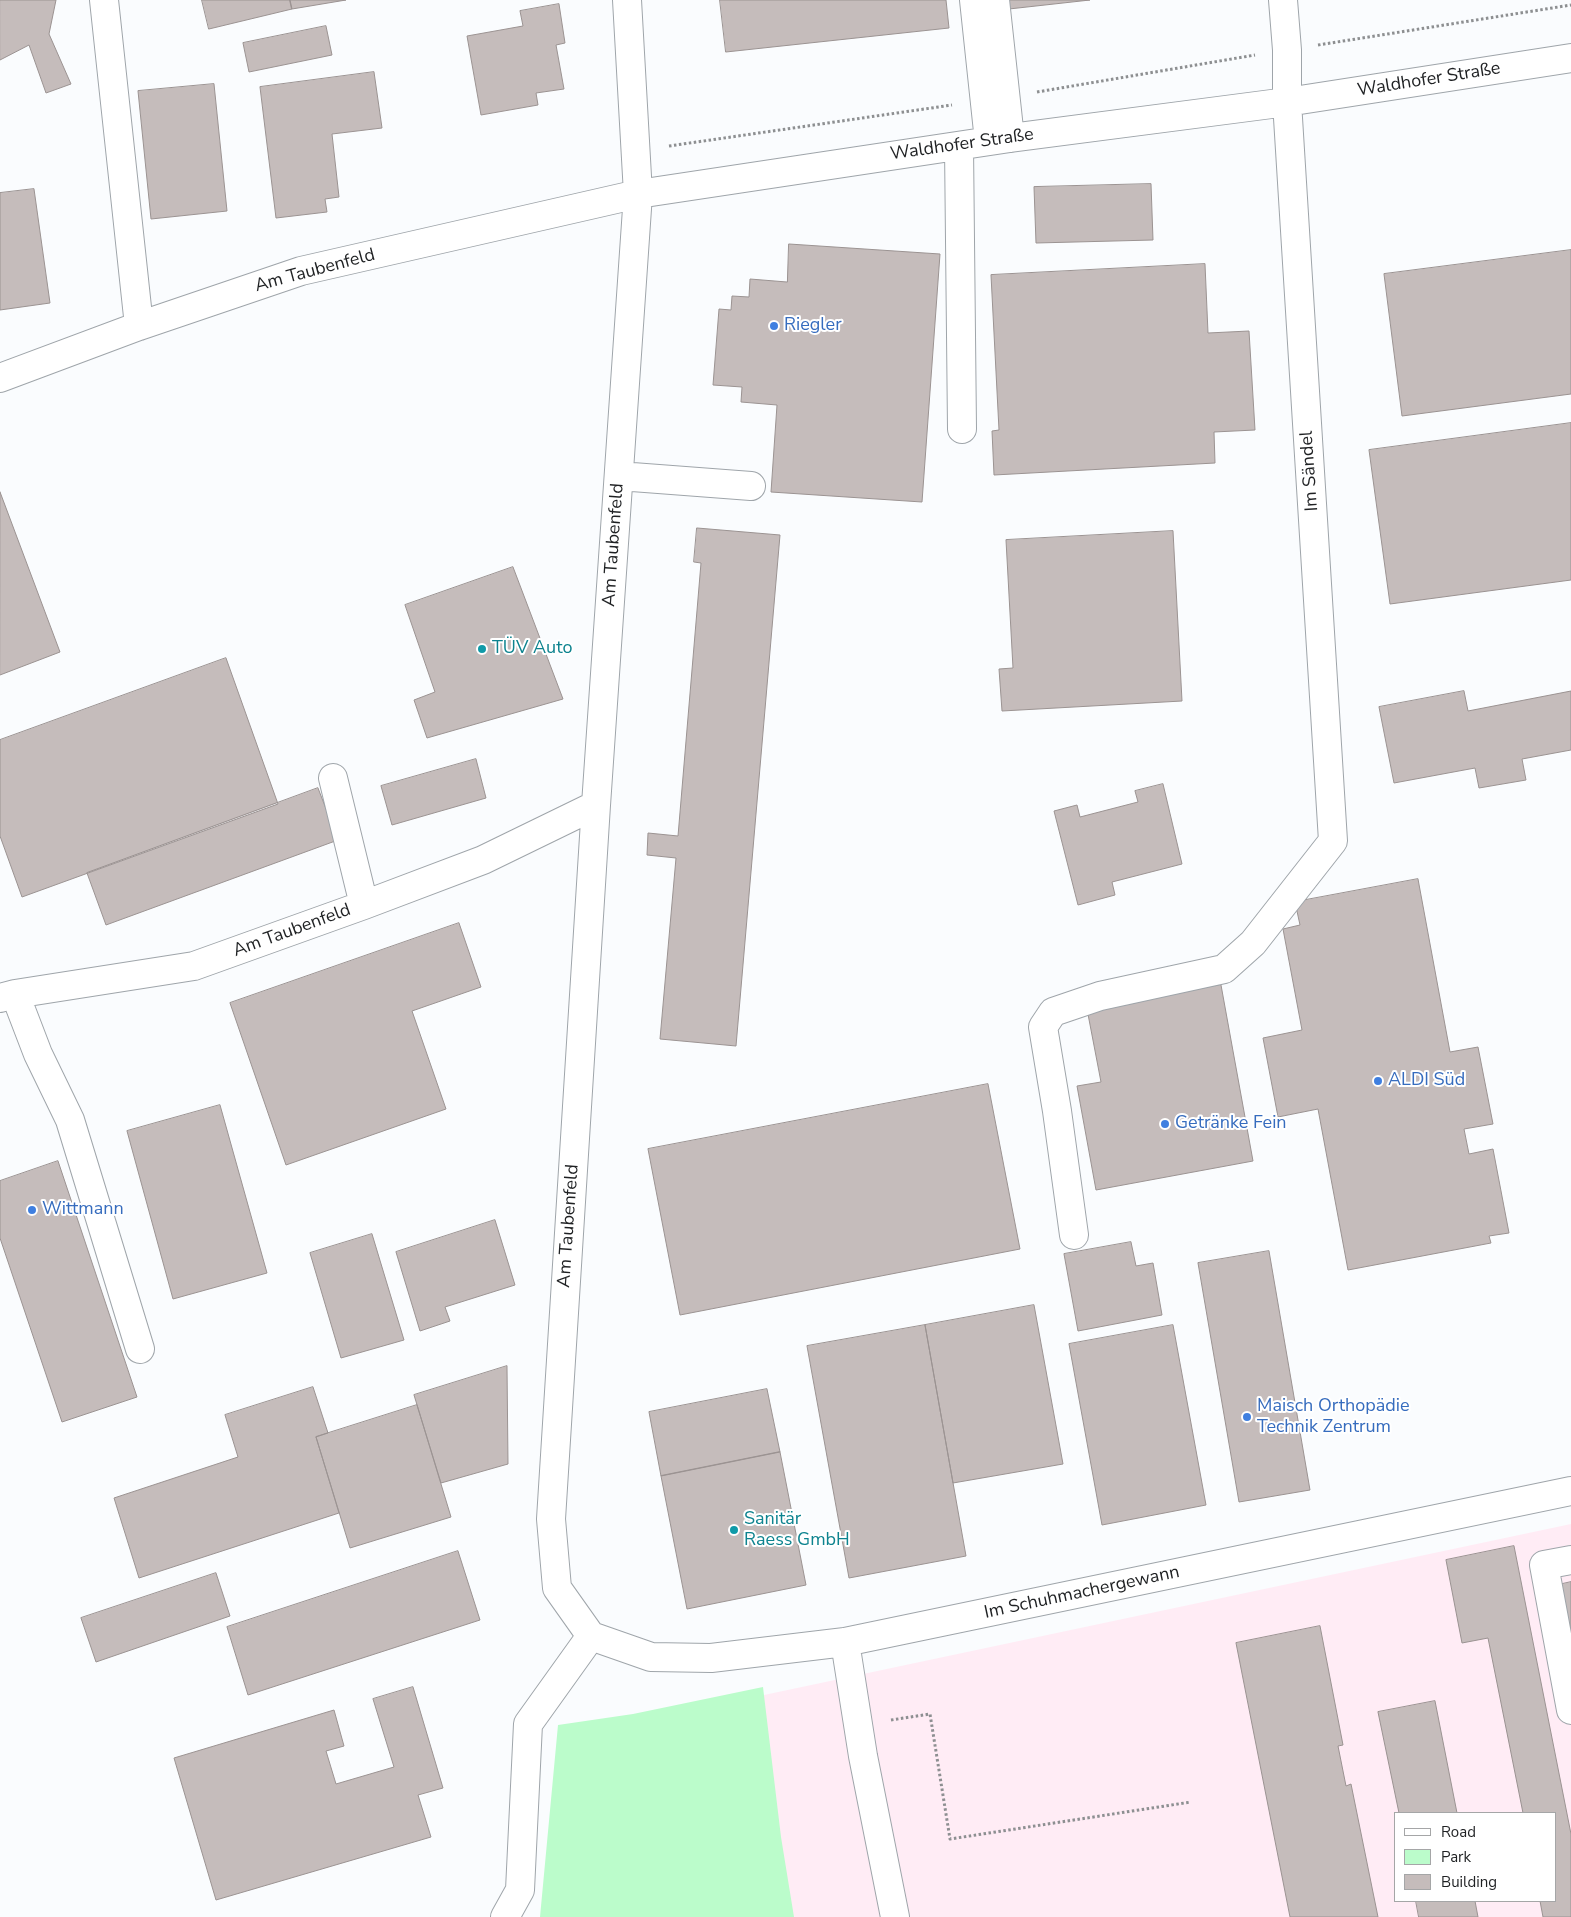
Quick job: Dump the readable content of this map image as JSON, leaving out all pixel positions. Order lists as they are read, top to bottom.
{
  "streets": {
    "street": [
      "Waldhofer Straße",
      "Am Taubenfeld",
      "Im Sändel",
      "Im Schuhmachergewann"
    ]
  },
  "crossings": [
    ["Waldhofer Straße", "Am Taubenfeld"],
    ["Waldhofer Straße", "Im Sändel"],
    ["Am Taubenfeld", "Im Schuhmachergewann"]
  ],
  "places": [
    "Riegler",
    "TÜV Auto",
    "ALDI Süd",
    "Getränke Fein",
    "Wittmann",
    "Maisch Orthopädie Technik Zentrum",
    "Sanitär Raess GmbH"
  ],
  "legend": ["Road", "Park", "Building"]
}
